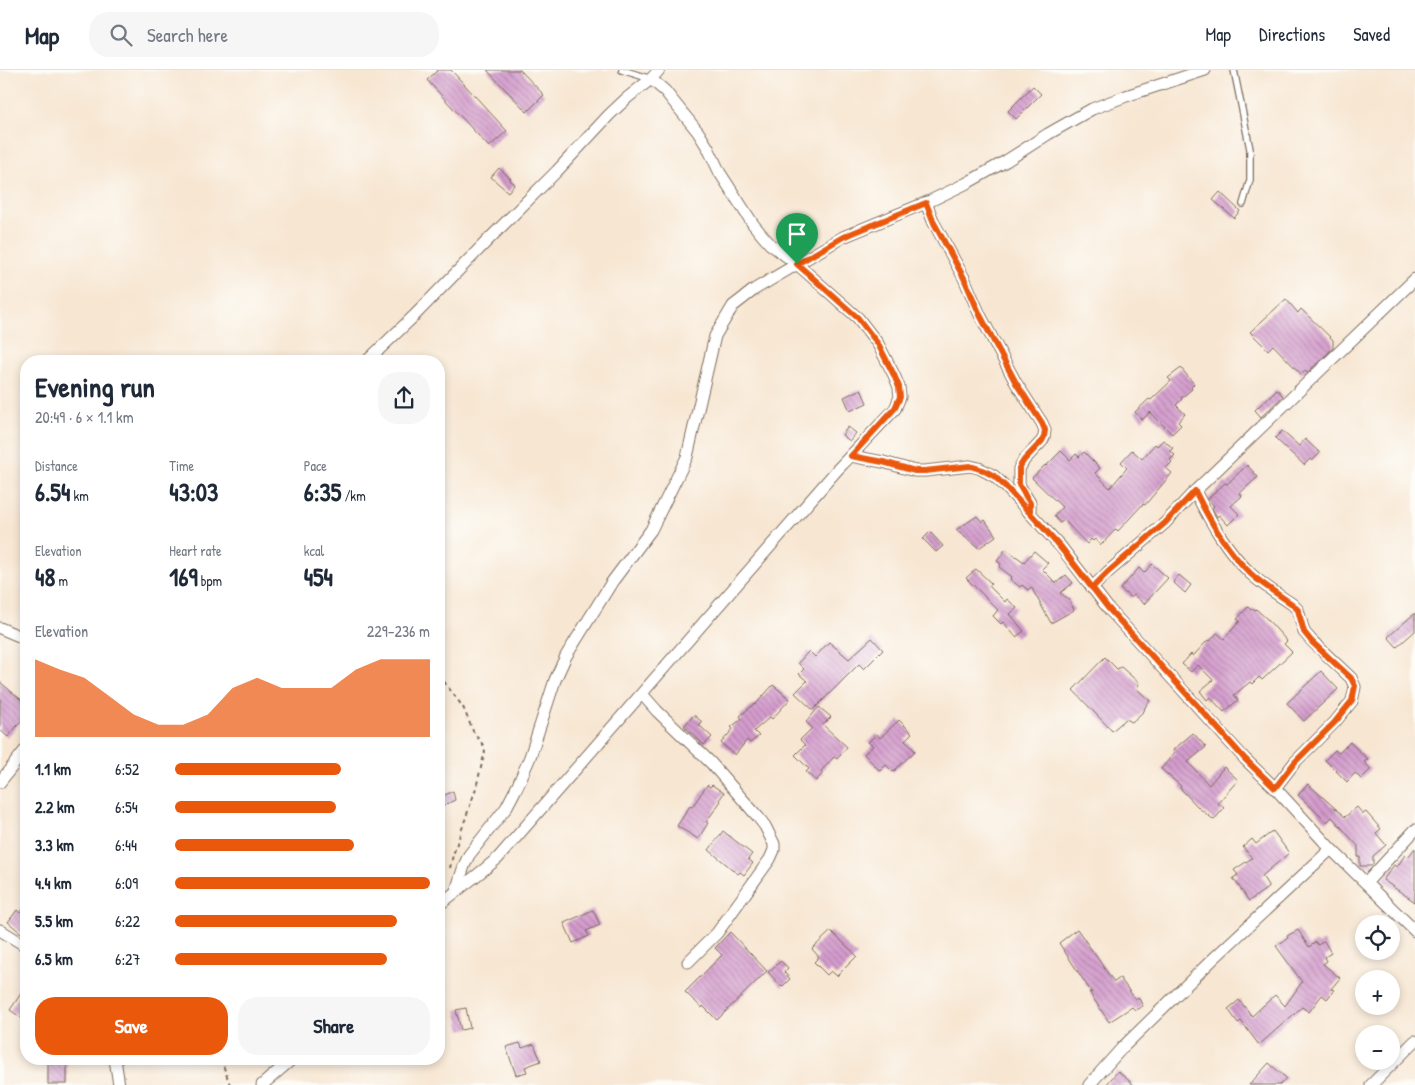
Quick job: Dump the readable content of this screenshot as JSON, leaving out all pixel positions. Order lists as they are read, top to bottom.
{
  "page": {
    "header": "Map",
    "search": "Search here",
    "nav": ["Map", "Directions", "Saved"],
    "heading": ["Evening run", "20:49 · 6 × 1.1 km"],
    "stats": [
      ["Distance", "6.54 km"],
      ["Time", "43:03"],
      ["Pace", "6:35 /km"],
      ["Elevation", "48 m"],
      ["Heart rate", "169 bpm"],
      ["kcal", "454"]
    ],
    "chart": ["Elevation", "229–236 m"],
    "list": [
      {
        "name": "1.1 km",
        "note": "6:52"
      },
      {
        "name": "2.2 km",
        "note": "6:54"
      },
      {
        "name": "3.3 km",
        "note": "6:44"
      },
      {
        "name": "4.4 km",
        "note": "6:09"
      },
      {
        "name": "5.5 km",
        "note": "6:22"
      },
      {
        "name": "6.5 km",
        "note": "6:27"
      }
    ],
    "map_buttons": ["+", "−"],
    "buttons": ["Save", "Share"]
  }
}
